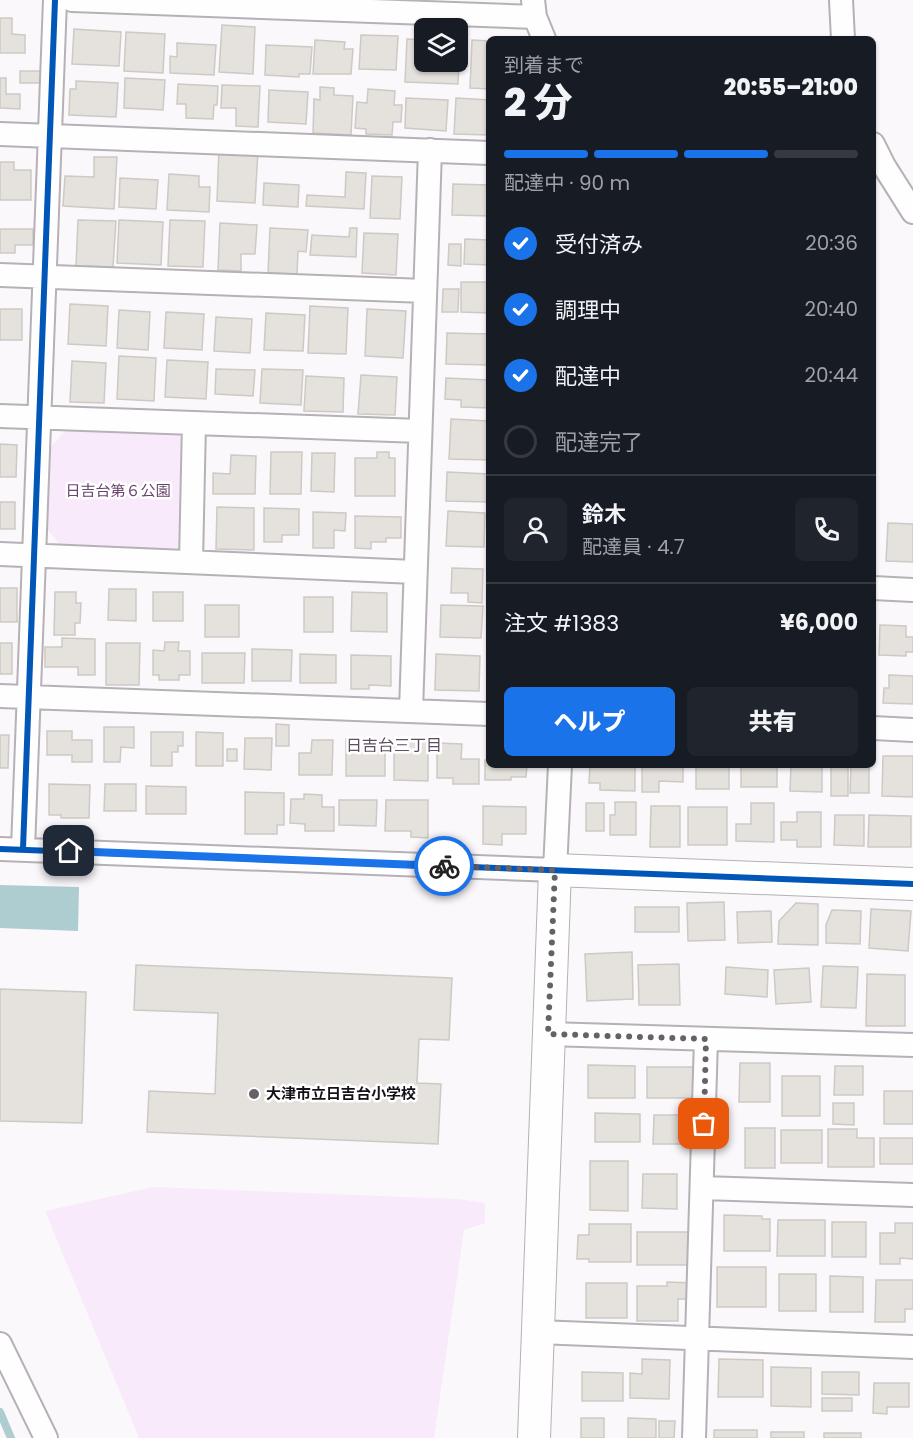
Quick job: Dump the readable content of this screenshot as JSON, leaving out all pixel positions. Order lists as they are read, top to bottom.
{
  "districts": ["日吉台三丁目"],
  "parks": ["日吉台第６公園"],
  "places": ["大津市立日吉台小学校"],
  "page": {
    "heading": ["2 分", "到着まで", "20:55–21:00"],
    "panel": [
      "鈴木",
      "配達員 · 4.7",
      "注文 #1383",
      "¥6,000"
    ],
    "bar": "配達中 · 90 m",
    "list": [
      ["受付済み", "20:36"],
      ["調理中", "20:40"],
      ["配達中", "20:44"],
      "配達完了"
    ],
    "buttons": ["ヘルプ", "共有"]
  }
}
